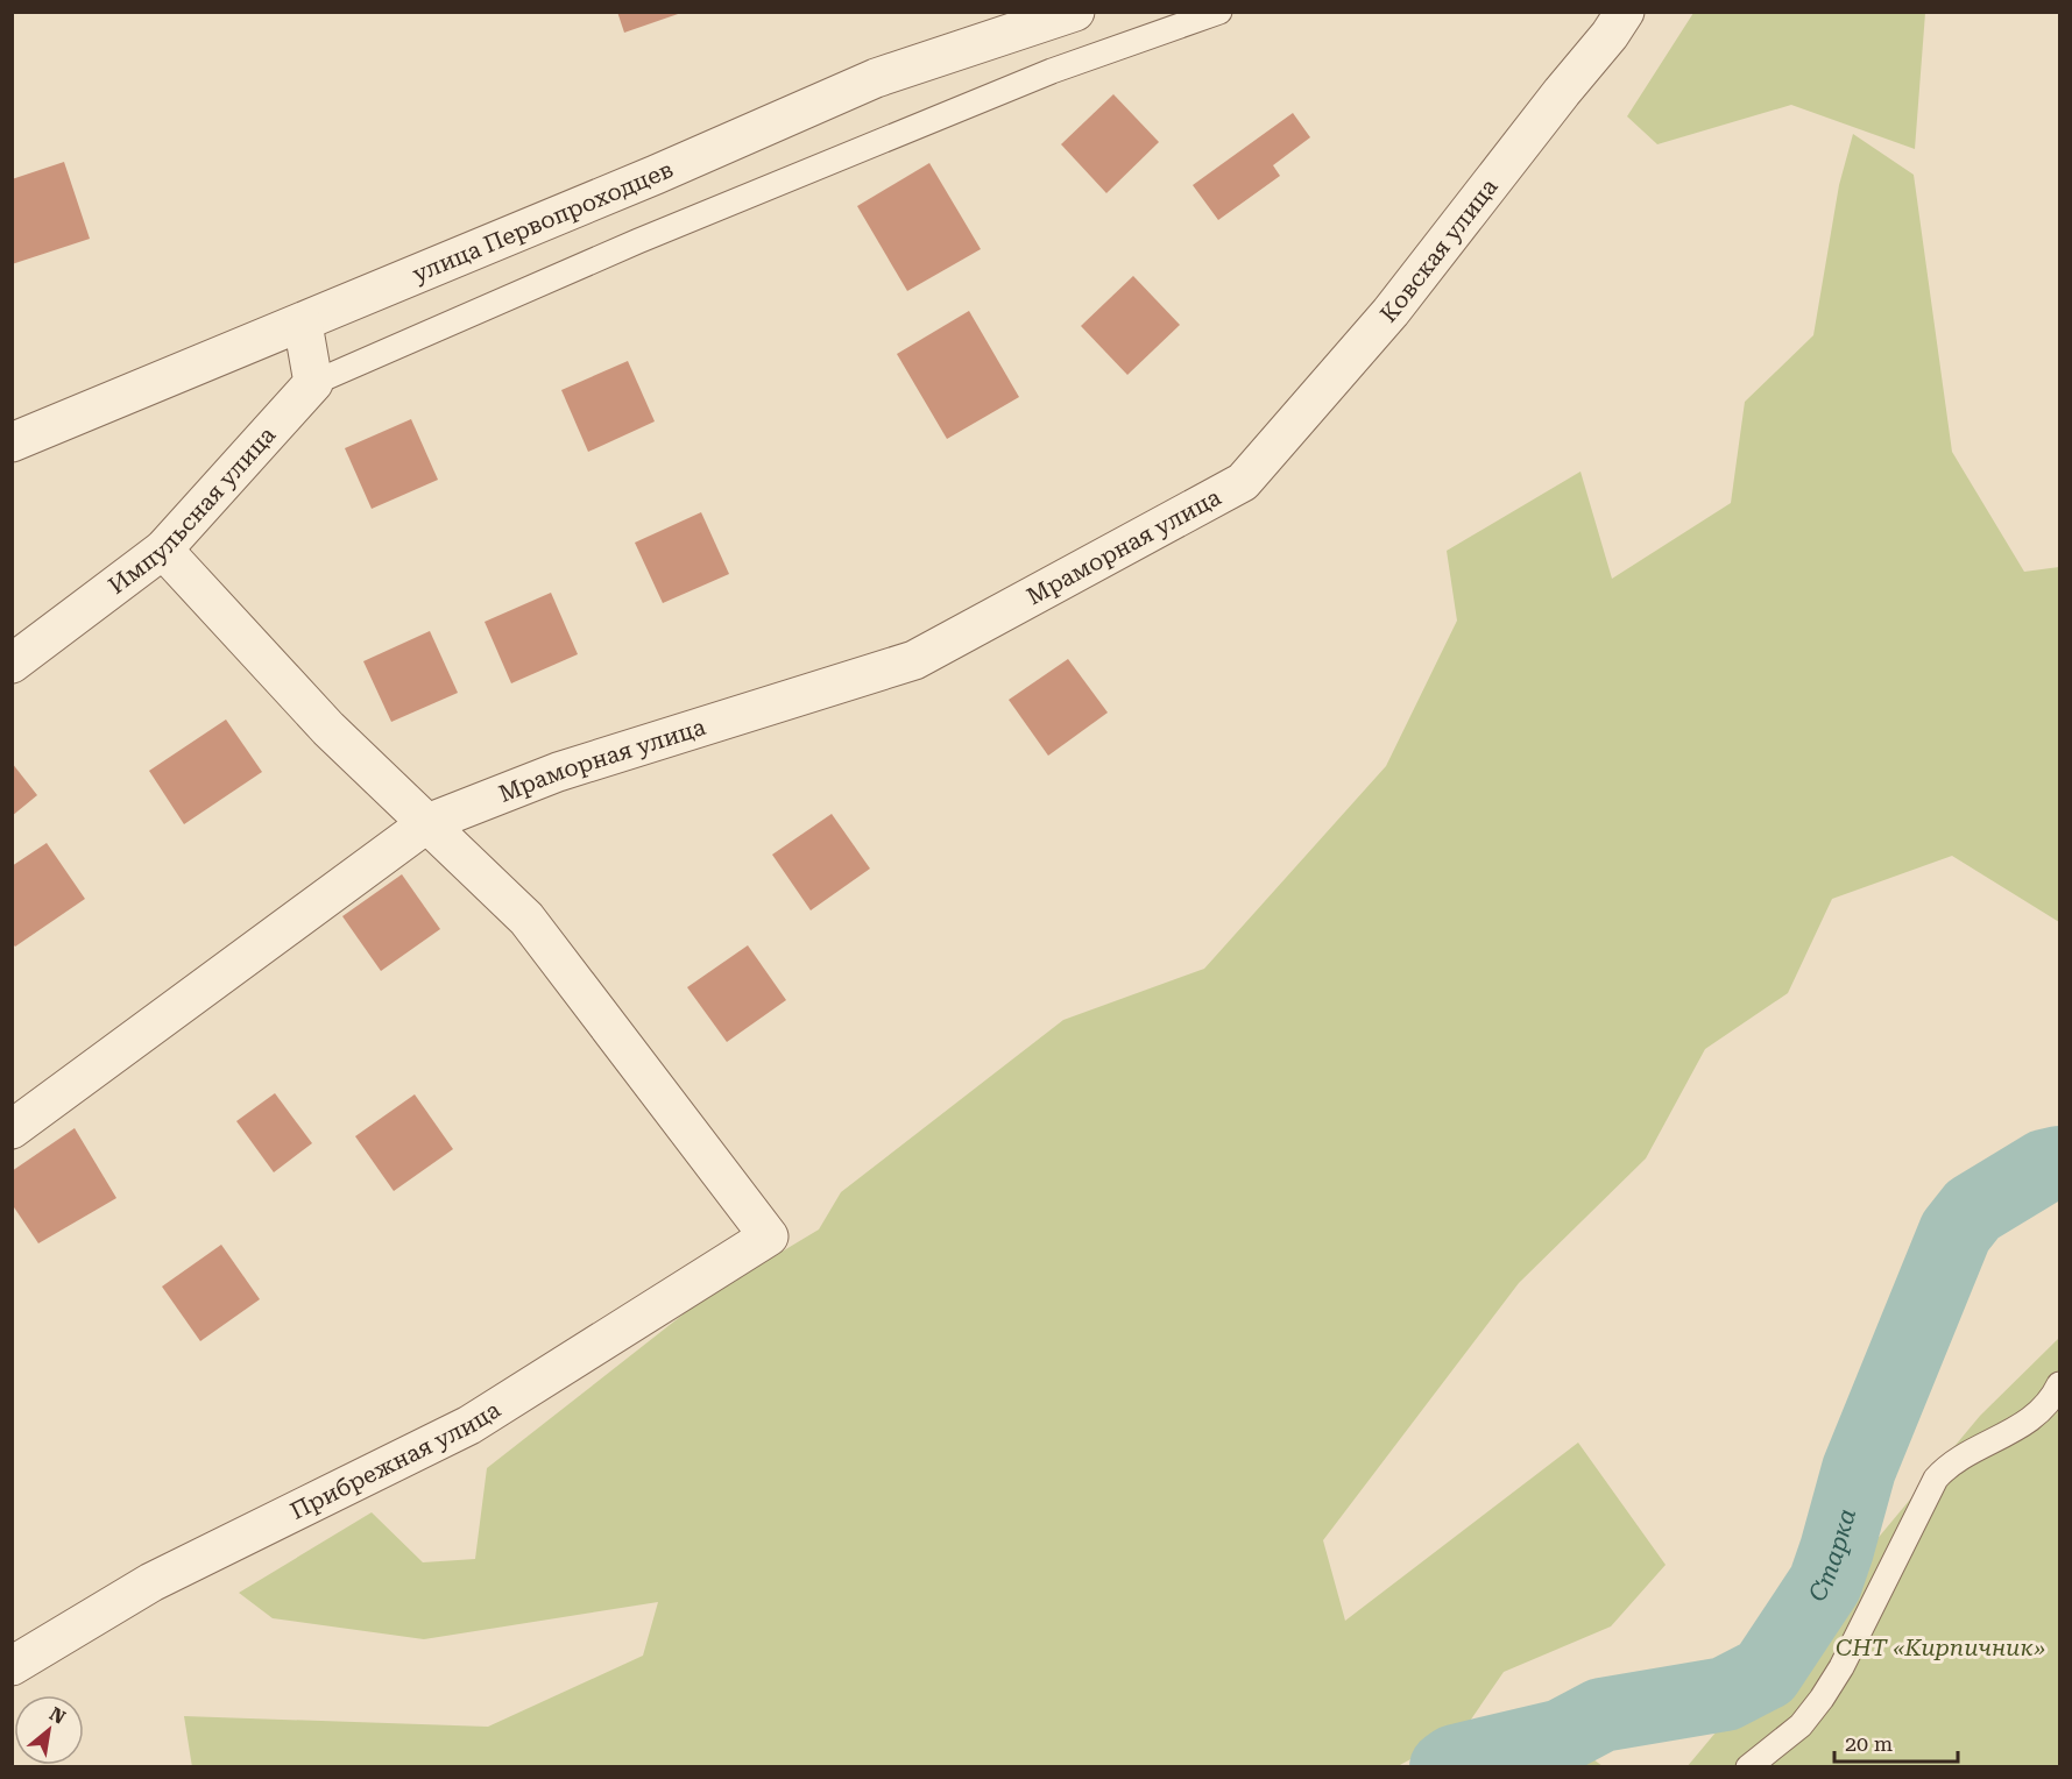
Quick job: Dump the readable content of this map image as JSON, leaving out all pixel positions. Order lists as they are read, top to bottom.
{
  "streets": {
    "street": [
      "улица Первопроходцев",
      "Ковская улица",
      "Импульсная улица",
      "Мраморная улица",
      "Прибрежная улица"
    ]
  },
  "crossings": [
    ["Ковская улица", "Мраморная улица"],
    ["Мраморная улица", "Прибрежная улица"]
  ],
  "water": ["Старка"],
  "parks": ["СНТ «Кирпичник»"],
  "scale_bar": "20 m",
  "north": "top right"
}
